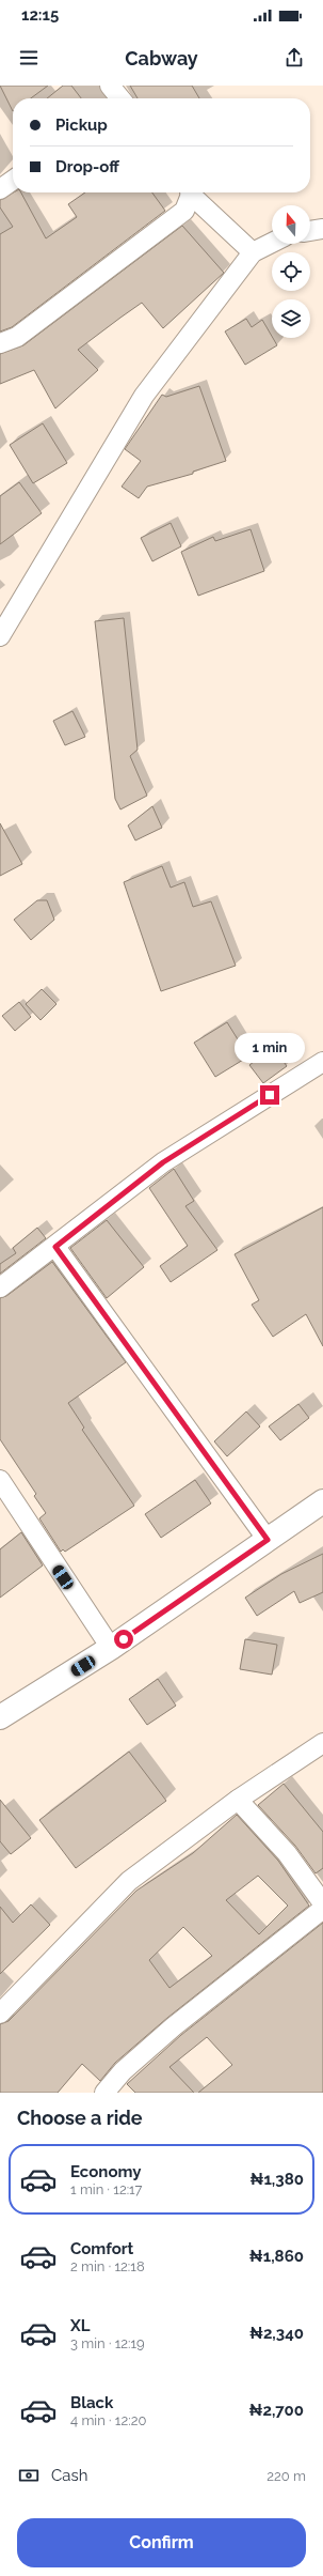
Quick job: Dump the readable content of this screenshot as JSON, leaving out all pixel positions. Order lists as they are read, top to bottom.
{
  "north": "top",
  "page": {
    "status": "12:15",
    "header": "Cabway",
    "banner": ["Pickup", "Drop-off"],
    "bubble": "1 min",
    "heading": "Choose a ride",
    "list": [
      {
        "name": "Economy",
        "note": "1 min · 12:17",
        "value": "₦1,380"
      },
      {
        "name": "Comfort",
        "note": "2 min · 12:18",
        "value": "₦1,860"
      },
      {
        "name": "XL",
        "note": "3 min · 12:19",
        "value": "₦2,340"
      },
      {
        "name": "Black",
        "note": "4 min · 12:20",
        "value": "₦2,700"
      }
    ],
    "pay": ["Cash", "220 m"],
    "buttons": "Confirm"
  }
}
